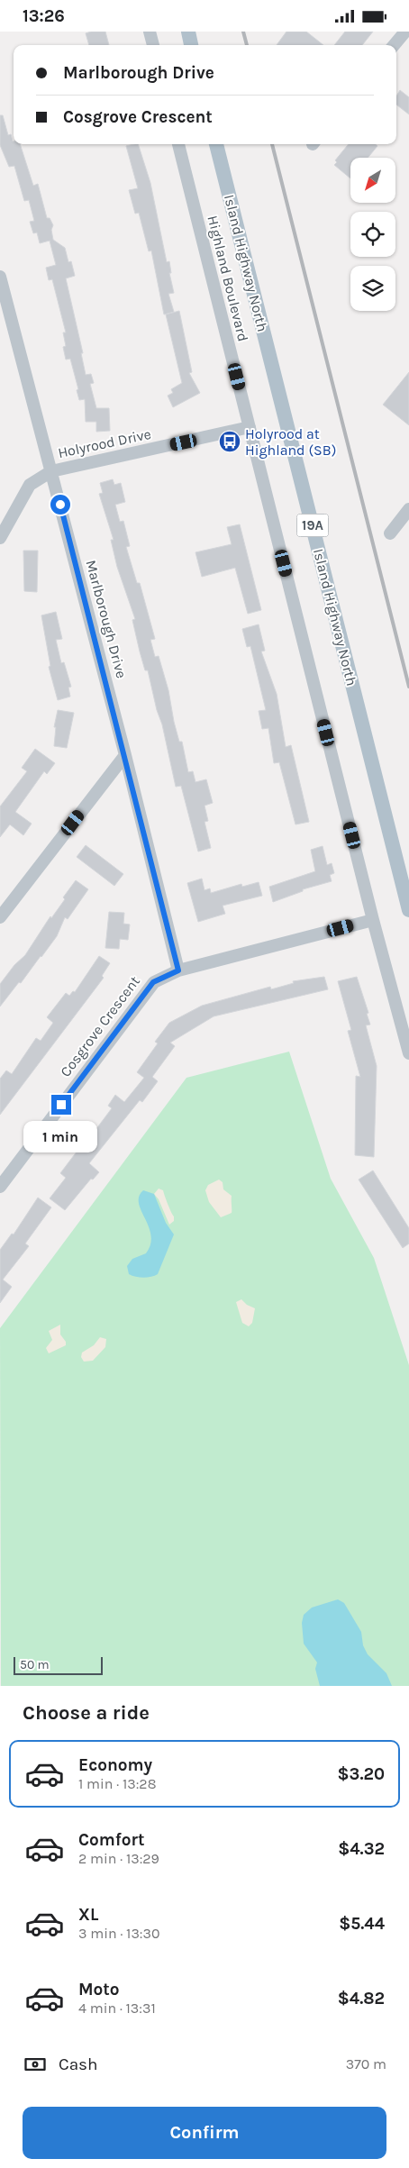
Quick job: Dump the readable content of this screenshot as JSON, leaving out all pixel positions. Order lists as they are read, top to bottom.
{
  "streets": {
    "main road": ["Island Highway North", "19A"],
    "street": [
      "Highland Boulevard",
      "Holyrood Drive",
      "Marlborough Drive",
      "Cosgrove Crescent"
    ]
  },
  "crossings": [
    ["Highland Boulevard", "Holyrood Drive"],
    ["Highland Boulevard", "Cosgrove Crescent"],
    ["Holyrood Drive", "Marlborough Drive"],
    ["Marlborough Drive", "Cosgrove Crescent"]
  ],
  "places": {
    "bus stop": ["Holyrood at Highland (SB)"]
  },
  "scale_bar": "50 m",
  "north": "bottom left",
  "page": {
    "status": "13:26",
    "banner": ["Marlborough Drive", "Cosgrove Crescent"],
    "bubble": "1 min",
    "scale": "50 m",
    "heading": "Choose a ride",
    "list": [
      {
        "name": "Economy",
        "note": "1 min · 13:28",
        "value": "$3.20"
      },
      {
        "name": "Comfort",
        "note": "2 min · 13:29",
        "value": "$4.32"
      },
      {
        "name": "XL",
        "note": "3 min · 13:30",
        "value": "$5.44"
      },
      {
        "name": "Moto",
        "note": "4 min · 13:31",
        "value": "$4.82"
      }
    ],
    "pay": ["Cash", "370 m"],
    "buttons": "Confirm"
  }
}
